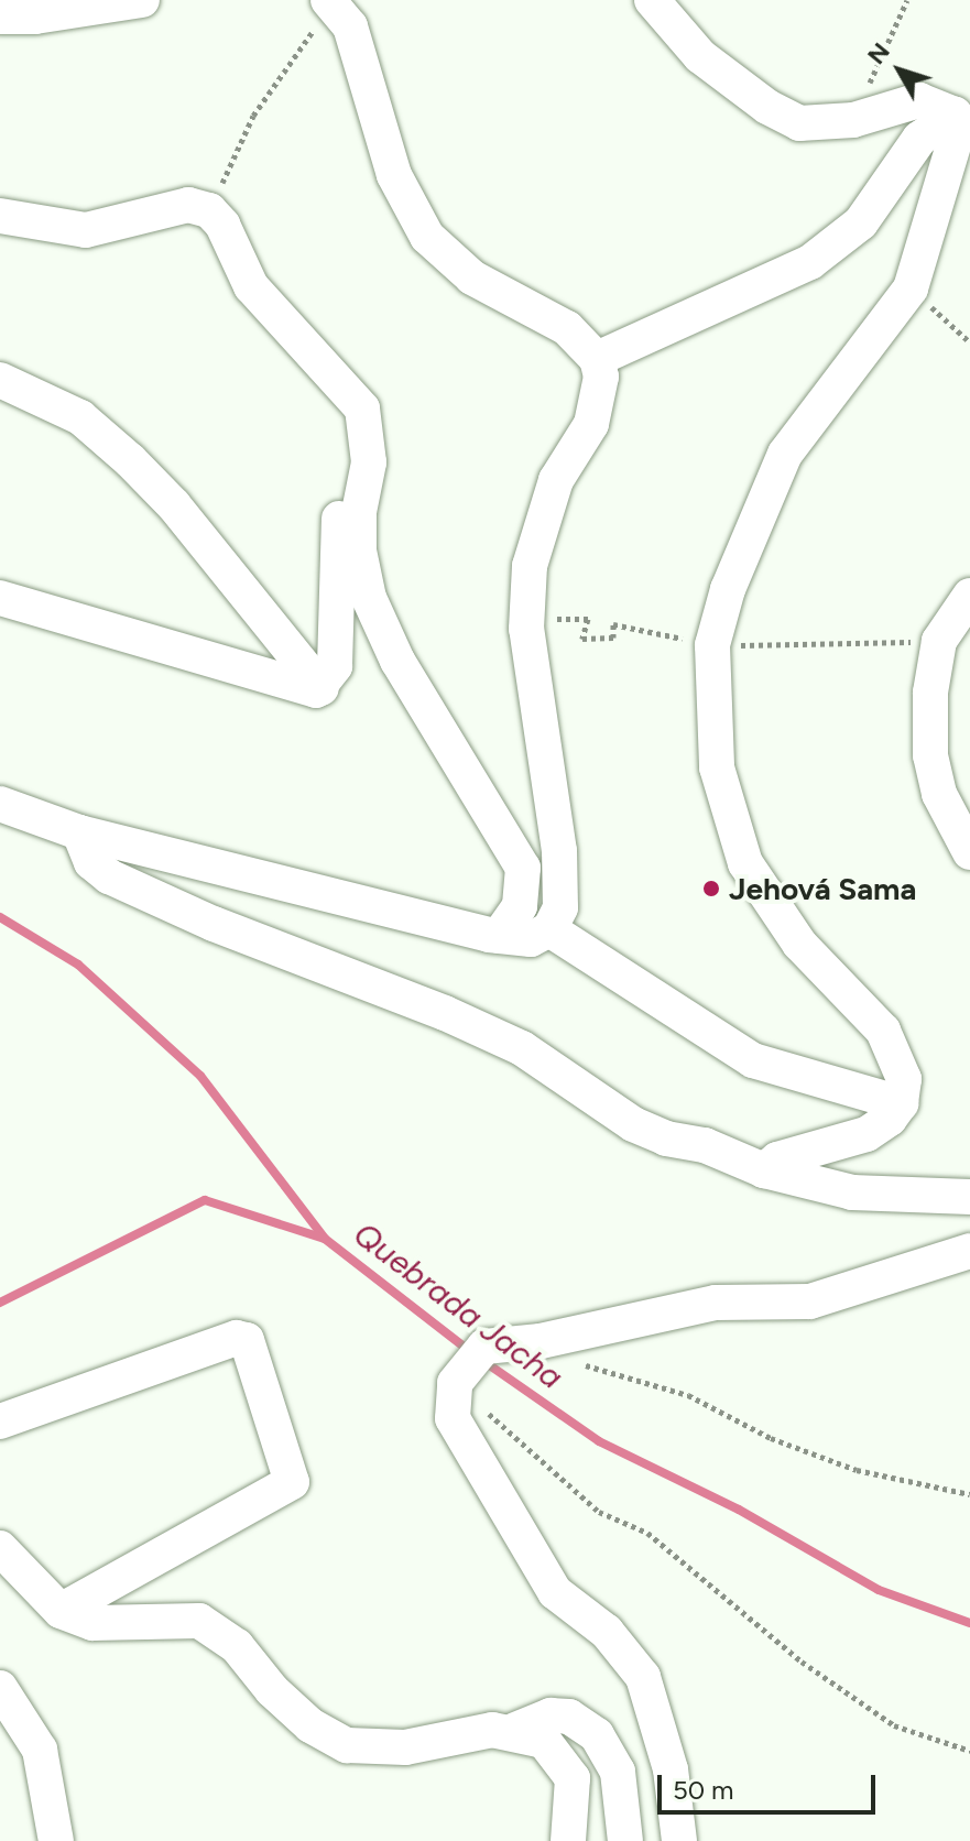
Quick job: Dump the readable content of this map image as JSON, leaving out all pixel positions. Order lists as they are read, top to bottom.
{
  "water": ["Quebrada Jacha"],
  "places": ["Jehová Sama"],
  "scale_bar": "50 m",
  "north": "top left"
}
